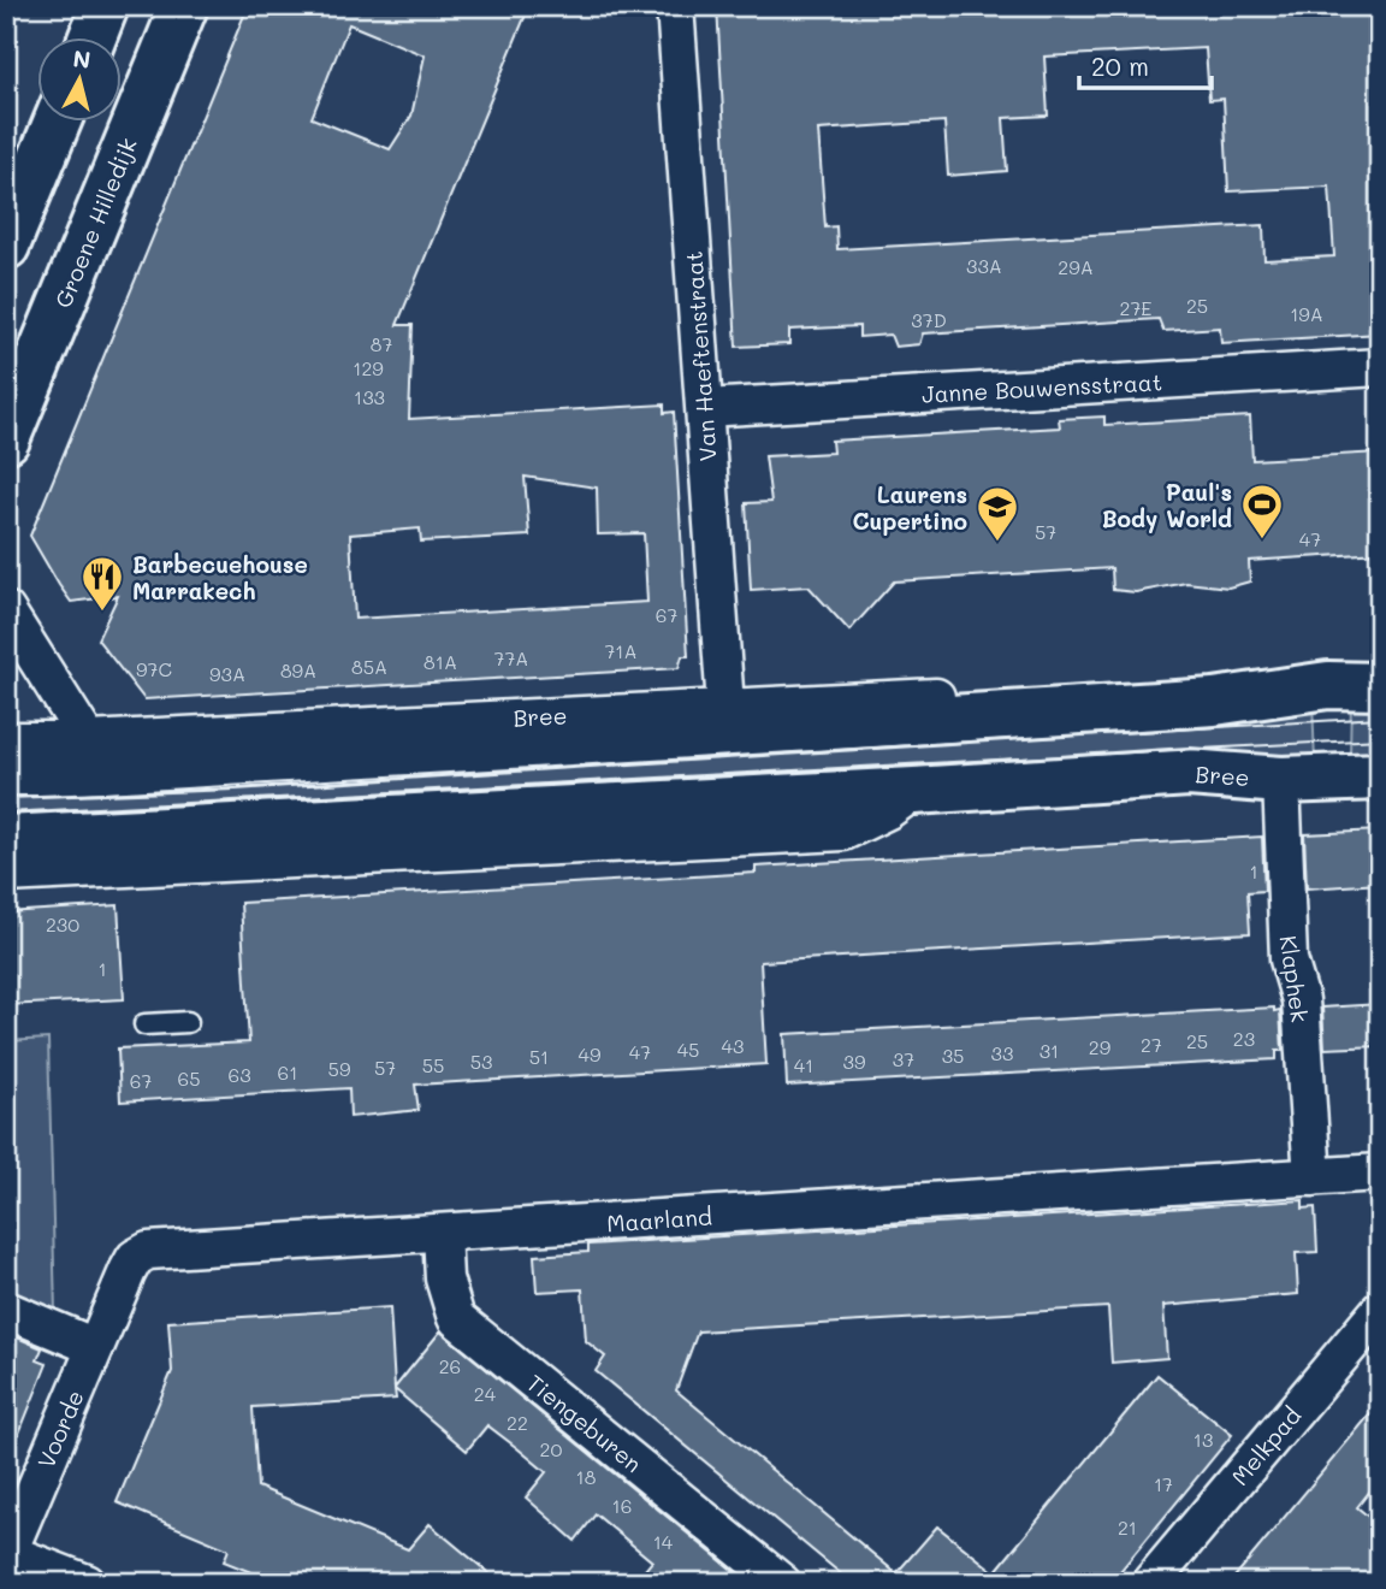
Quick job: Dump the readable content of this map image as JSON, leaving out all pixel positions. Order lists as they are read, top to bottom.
{
  "streets": {
    "main road": ["Groene Hilledijk", "Bree"],
    "street": [
      "Van Haeftenstraat",
      "Janne Bouwensstraat",
      "Klaphek",
      "Maarland",
      "Tiengeburen",
      "Voorde",
      "Melkpad"
    ]
  },
  "crossings": [
    ["Van Haeftenstraat", "Janne Bouwensstraat"],
    ["Van Haeftenstraat", "Bree"],
    ["Bree", "Klaphek"],
    ["Klaphek", "Maarland"],
    ["Maarland", "Tiengeburen"],
    ["Maarland", "Voorde"]
  ],
  "places": {
    "sports": ["Paul's Body World"],
    "school or university": ["Laurens Cupertino"],
    "restaurant": ["Barbecuehouse Marrakech"]
  },
  "house_numbers": [
    "33A",
    "29A",
    "25",
    "27E",
    "19A",
    "37D",
    "87",
    "129",
    "133",
    "57",
    "47",
    "67",
    "71A",
    "77A",
    "81A",
    "85A",
    "97C",
    "89A",
    "93A",
    "1",
    "230",
    "1",
    "23",
    "25",
    "27",
    "43",
    "29",
    "45",
    "31",
    "47",
    "33",
    "49",
    "35",
    "51",
    "37",
    "53",
    "39",
    "55",
    "41",
    "57",
    "59",
    "61",
    "63",
    "65",
    "67",
    "26",
    "24",
    "22",
    "13",
    "20",
    "18",
    "17",
    "16",
    "21",
    "14"
  ],
  "scale_bar": "20 m",
  "north": "top"
}
